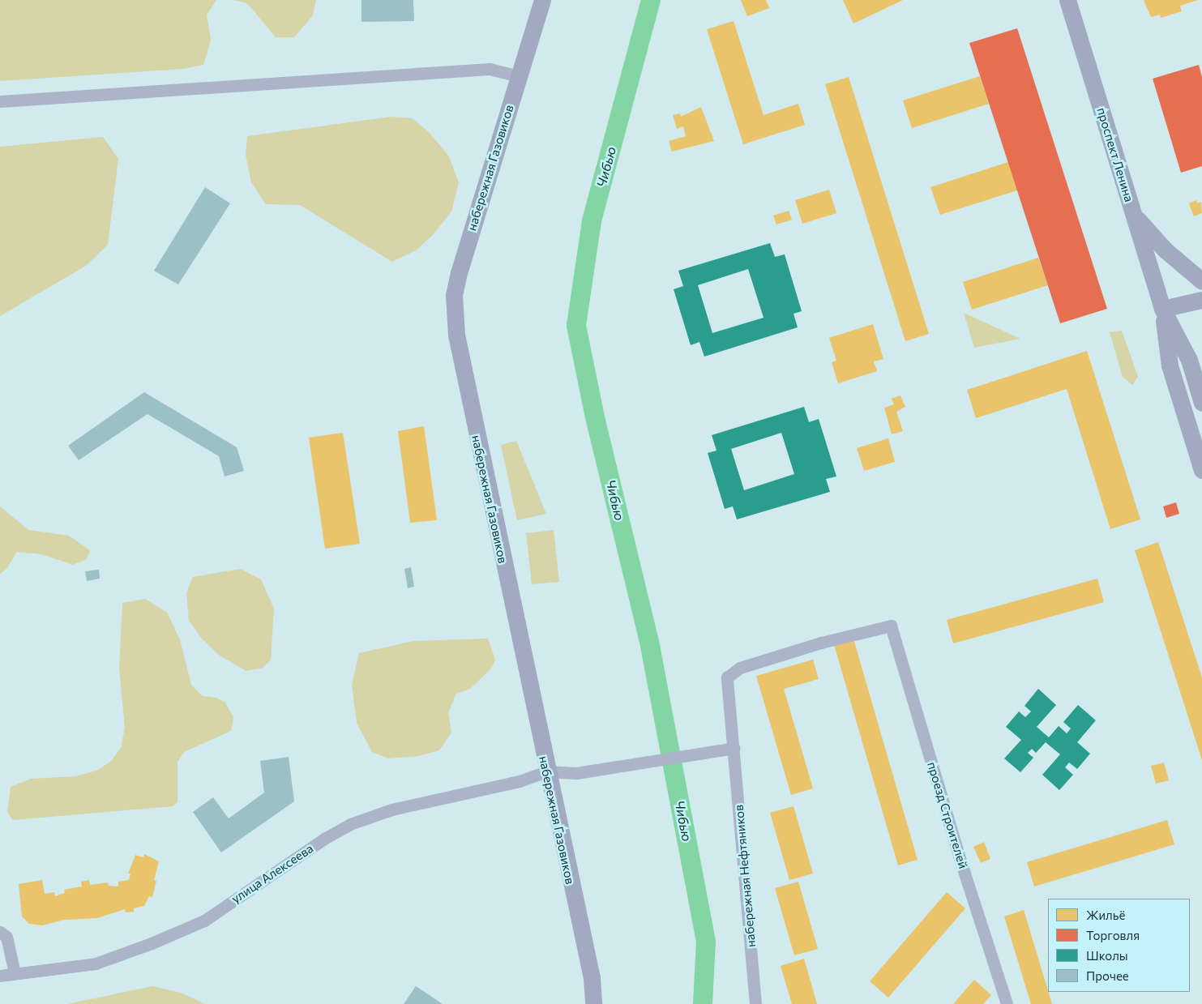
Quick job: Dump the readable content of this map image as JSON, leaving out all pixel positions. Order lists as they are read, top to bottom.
{
  "streets": {
    "main road": ["проспект Ленина", "набережная Газовиков"],
    "street": ["проезд Строителей", "улица Алексеева", "набережная Нефтяников"]
  },
  "crossings": [
    ["набережная Газовиков", "улица Алексеева"],
    ["проезд Строителей", "набережная Нефтяников"]
  ],
  "water": ["Чибью"],
  "legend": [
    "Жильё",
    "Торговля",
    "Школы",
    "Прочее"
  ]
}
